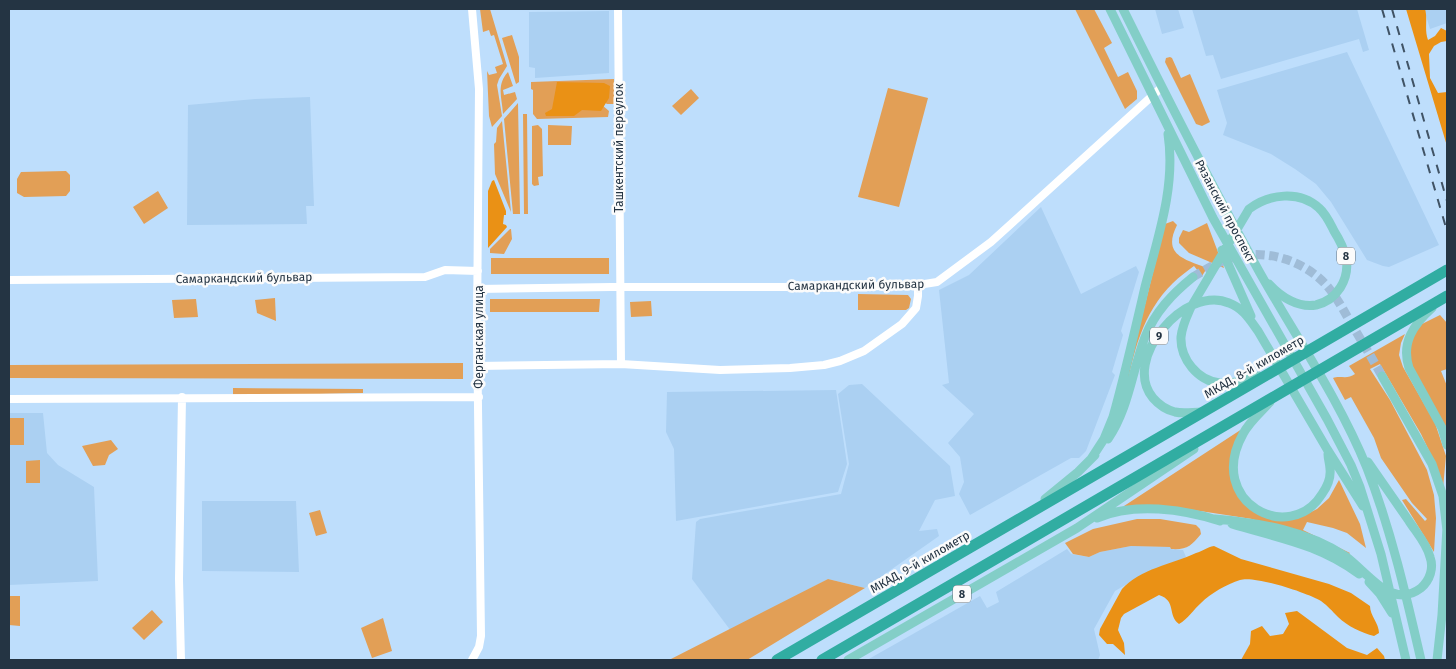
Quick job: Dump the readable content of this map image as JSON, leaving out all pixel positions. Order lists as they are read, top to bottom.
{
  "streets": {
    "highway": ["МКАД, 8-й километр", "МКАД, 9-й километр"],
    "main road": ["Рязанский проспект", "8", "9"],
    "street": ["Ташкентский переулок", "Самаркандский бульвар", "Ферганская улица"]
  },
  "crossings": [
    ["Ташкентский переулок", "Самаркандский бульвар"],
    ["Рязанский проспект", "8"],
    ["Рязанский проспект", "Самаркандский бульвар"],
    ["8", "МКАД, 8-й километр"],
    ["Самаркандский бульвар", "Ферганская улица"],
    ["9", "МКАД, 8-й километр"],
    ["МКАД, 8-й километр", "МКАД, 9-й километр"]
  ]
}
